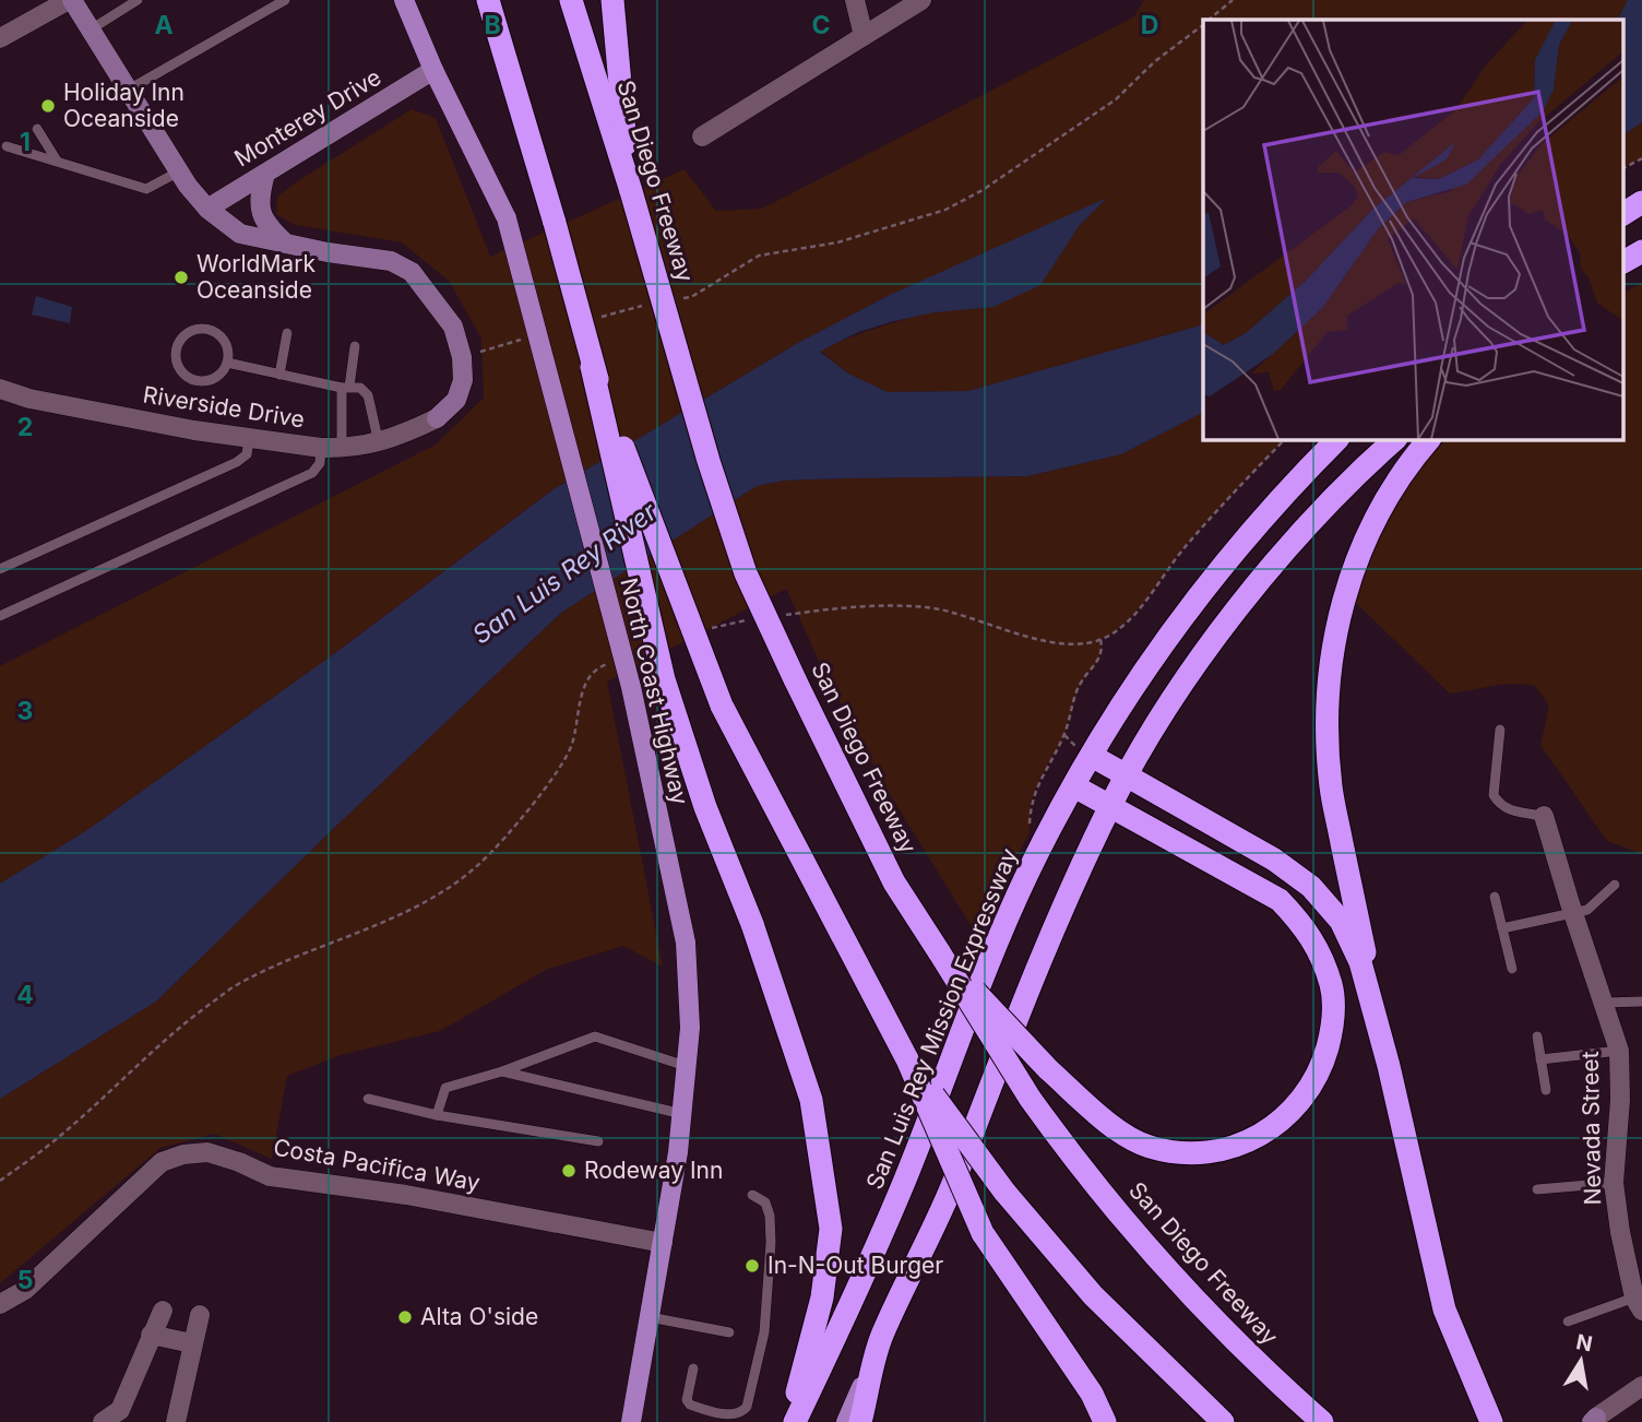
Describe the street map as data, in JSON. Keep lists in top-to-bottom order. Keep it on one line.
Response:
{"streets":{"highway":["San Diego Freeway","San Luis Rey Mission Expressway"],"main road":["North Coast Highway"],"street":["Monterey Drive","Riverside Drive","Nevada Street","Costa Pacifica Way"]},"crossings":[["Monterey Drive","North Coast Highway"],["North Coast Highway","Costa Pacifica Way"]],"water":["San Luis Rey River"],"places":["Holiday Inn Oceanside","WorldMark Oceanside","Rodeway Inn","In-N-Out Burger","Alta O'side"],"north":"top","grid":{"columns":["A","B","C","D"],"rows":["1","2","3","4","5"]}}
